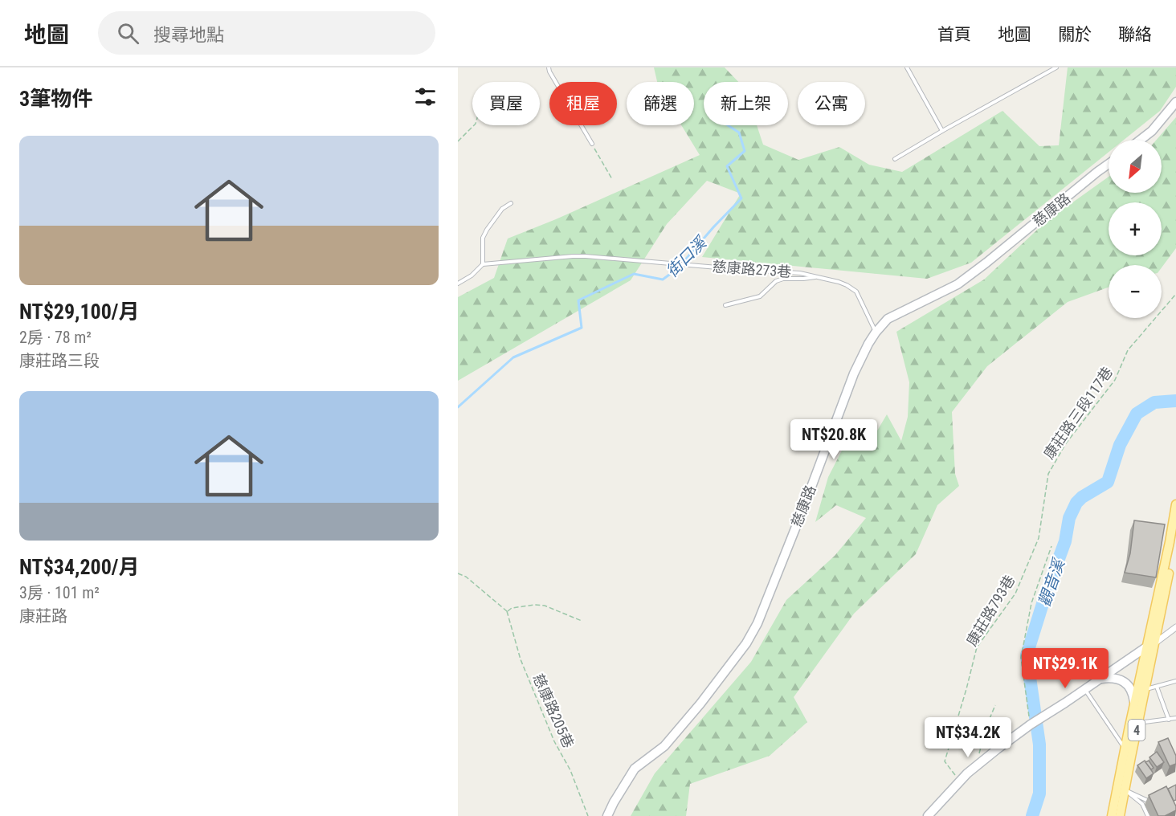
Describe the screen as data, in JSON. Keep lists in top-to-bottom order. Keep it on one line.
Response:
{"streets":{"main road":["4"],"street":["慈康路"],"lane":["慈康路273巷"],"path":["康莊路三段117巷","康莊路793巷","慈康路205巷"]},"crossings":[["慈康路","慈康路273巷"],["康莊路三段117巷","康莊路793巷"]],"water":["街口溪","觀音溪"],"north":"bottom left","page":{"header":"地圖","search":"搜尋地點","nav":["首頁","地圖","關於","聯絡"],"heading":"3筆物件","chip":["買屋","租屋","篩選","新上架","公寓"],"list":[{"name":"NT$29,100/月","note":"2房 · 78 m² · 康莊路三段"},{"name":"NT$34,200/月","note":"3房 · 101 m² · 康莊路"}],"map_buttons":["+","−"],"price":["NT$20.8K","NT$29.1K","NT$34.2K"]}}
